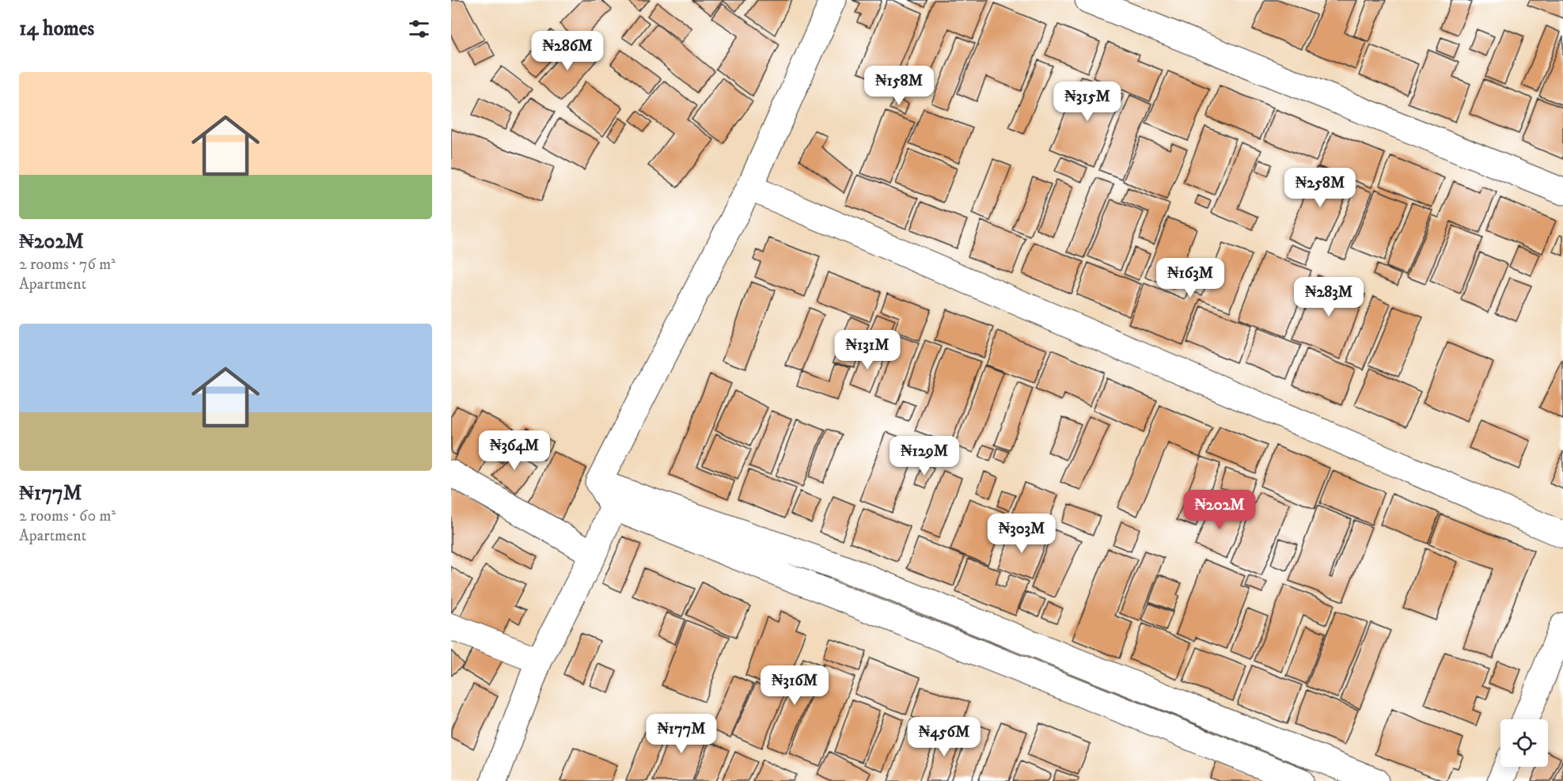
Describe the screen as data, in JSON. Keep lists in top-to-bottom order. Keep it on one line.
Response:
{"page":{"heading":"14 homes","price":["₦286M","₦158M","₦315M","₦258M","₦163M","₦283M","₦131M","₦364M","₦129M","₦202M","₦303M","₦316M","₦177M","₦456M"],"list":[{"name":"₦202M","note":"2 rooms · 76 m² · Apartment"},{"name":"₦177M","note":"2 rooms · 60 m² · Apartment"}]}}
